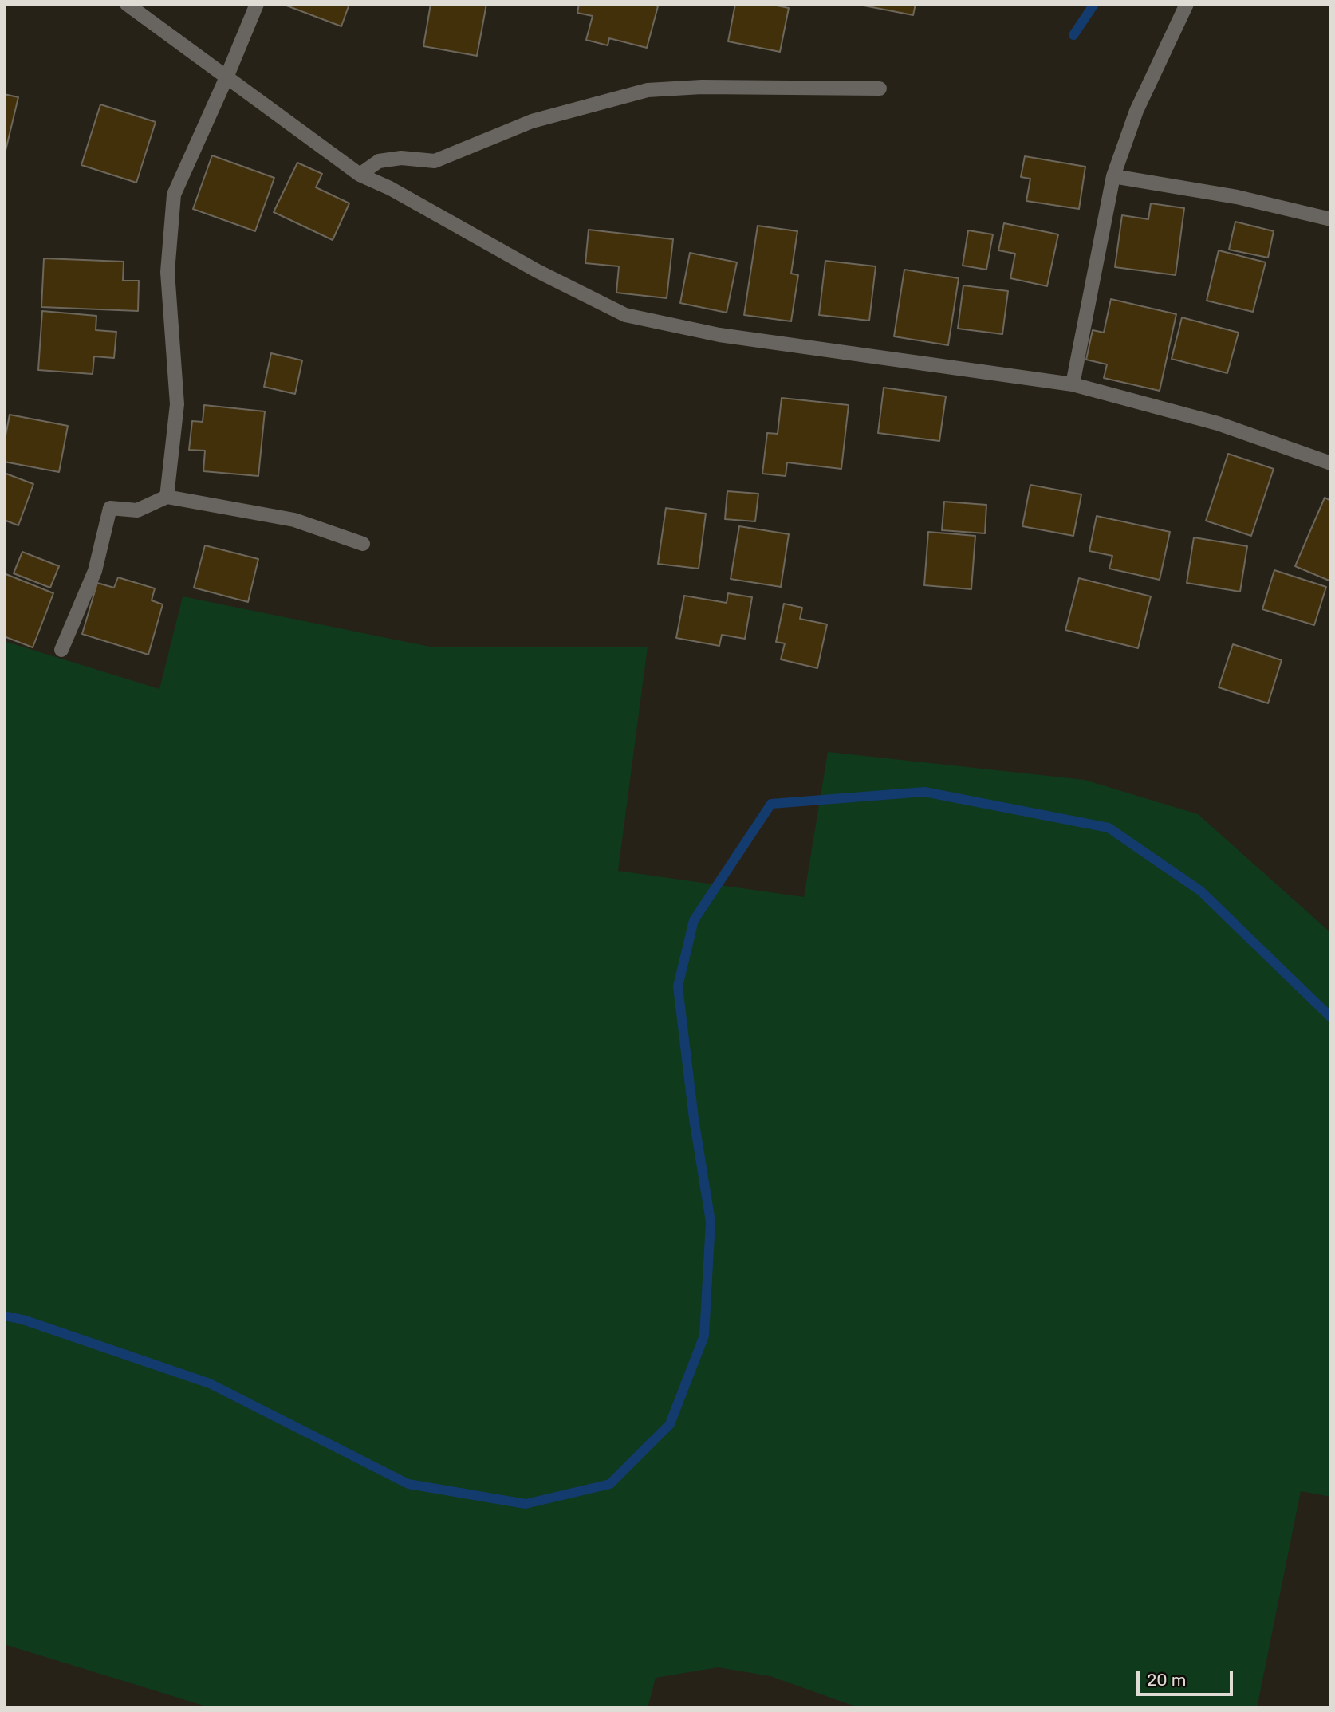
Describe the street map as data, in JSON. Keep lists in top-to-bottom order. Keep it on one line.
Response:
{"scale_bar":"20 m"}
